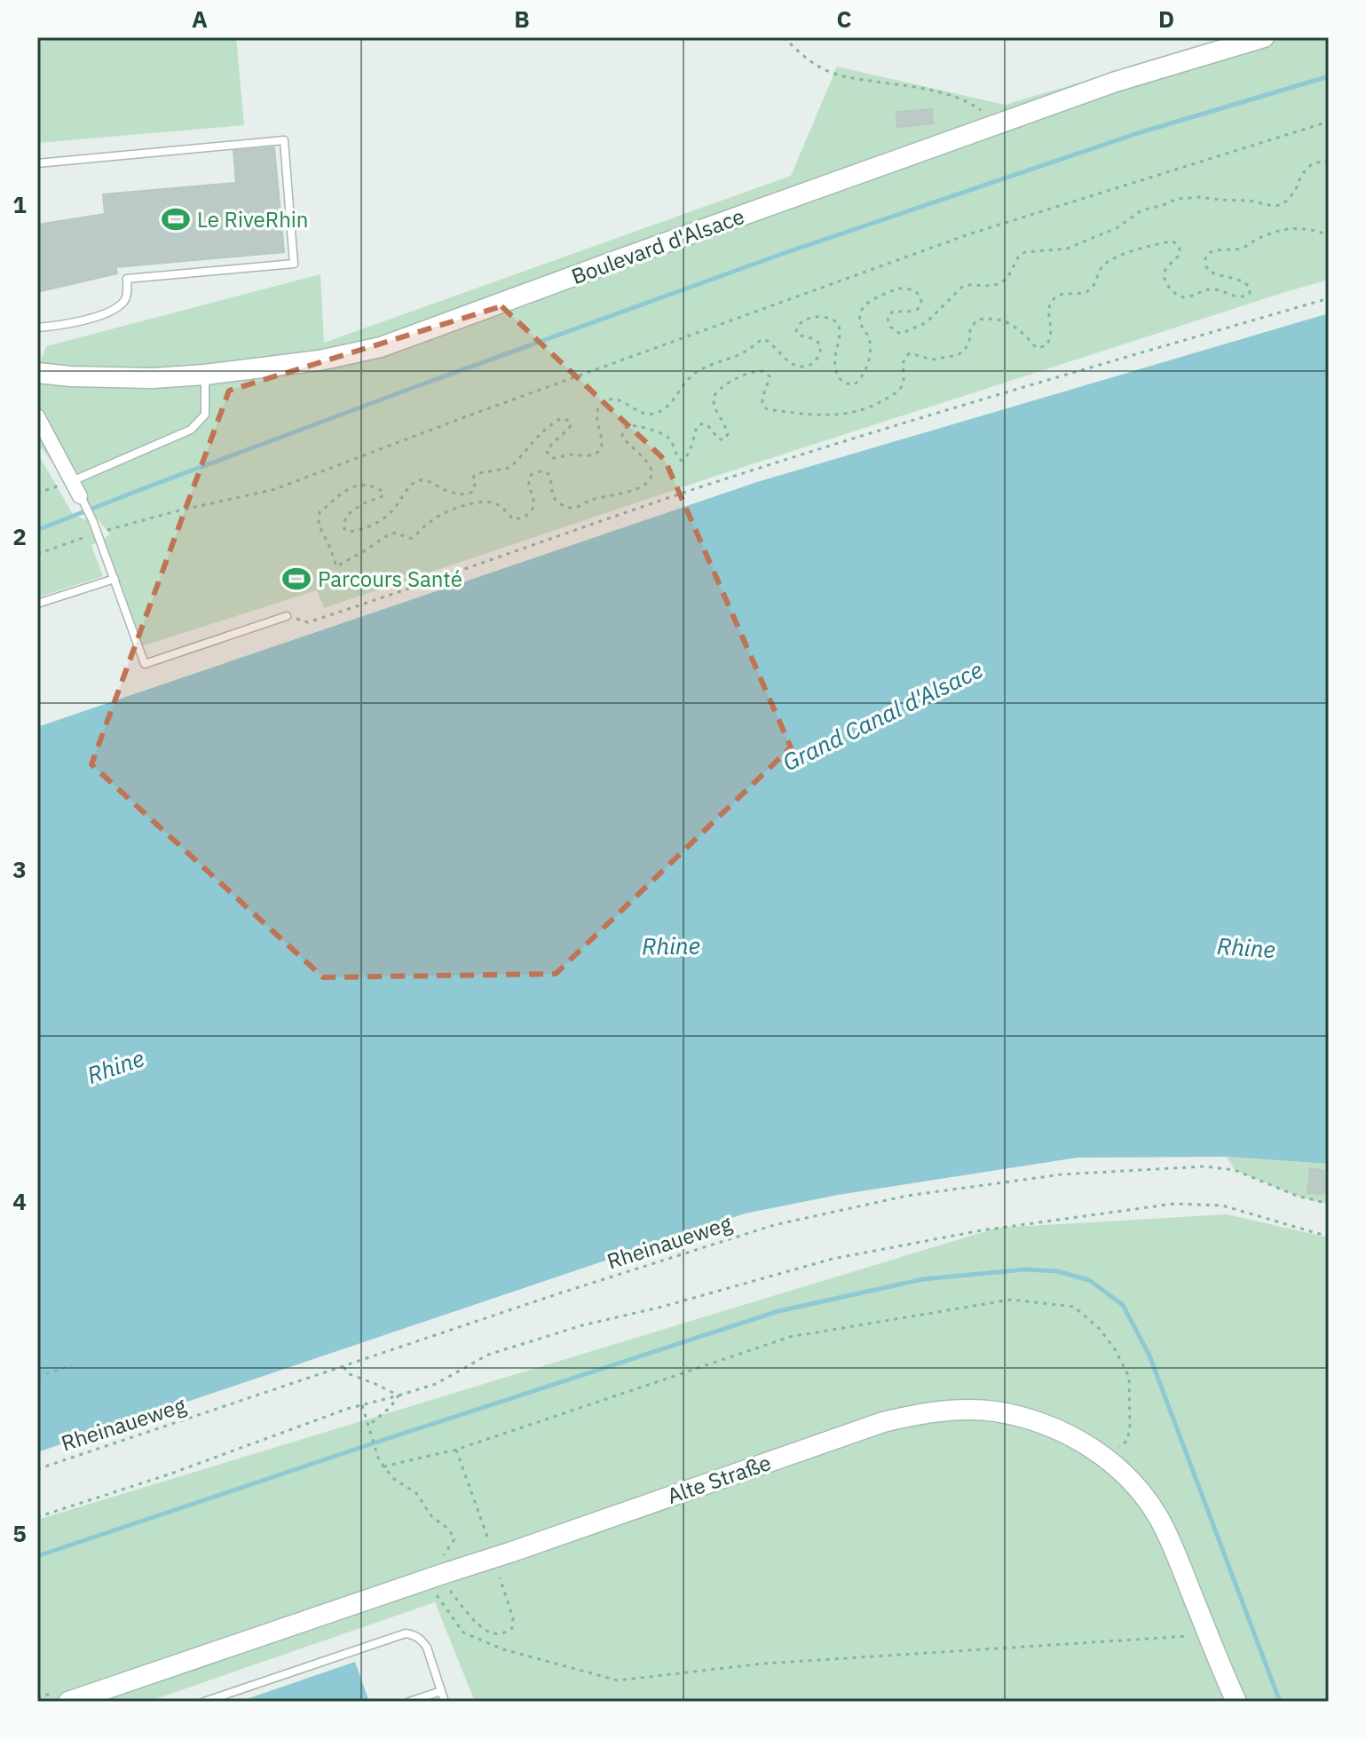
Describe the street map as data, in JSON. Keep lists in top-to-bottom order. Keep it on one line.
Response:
{"streets":{"street":["Boulevard d'Alsace","Alte Straße"],"path":["Rheinaueweg"]},"water":["Grand Canal d'Alsace","Rhine"],"places":{"sports":["Le RiveRhin","Parcours Santé"]},"grid":{"columns":["A","B","C","D"],"rows":["1","2","3","4","5"]}}
